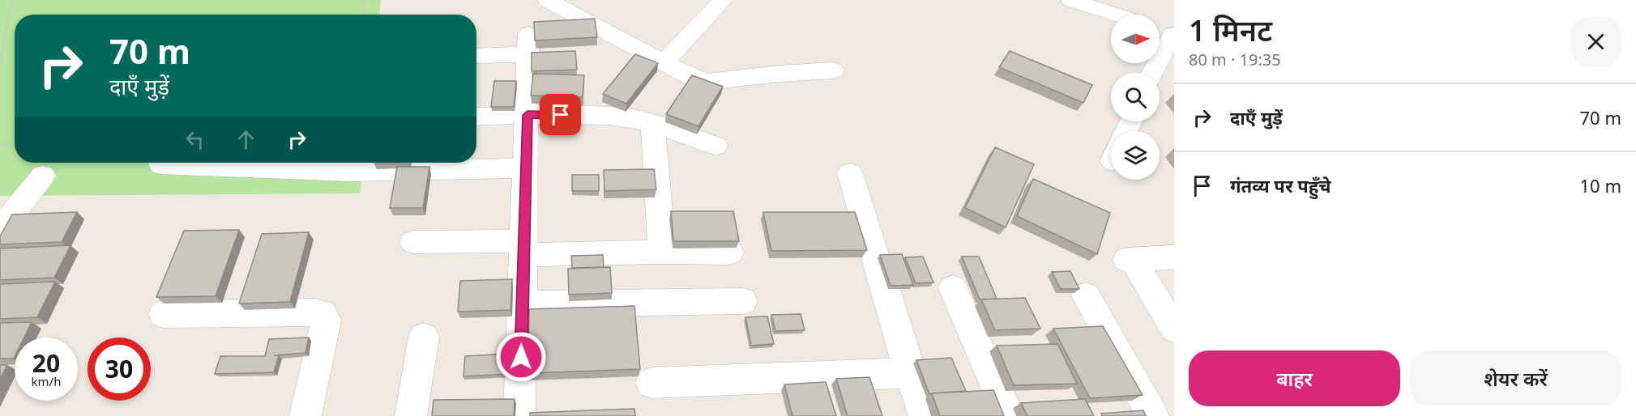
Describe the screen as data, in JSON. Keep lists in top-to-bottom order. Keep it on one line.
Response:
{"north":"right","page":{"heading":["1 मिनट","80 m · 19:35"],"turn":["70 m","दाएँ मुड़ें"],"list":[{"name":"दाएँ मुड़ें","value":"70 m"},{"name":"गंतव्य पर पहुँचे","value":"10 m"}],"speed":"20 km/h","limit":"30","buttons":["बाहर","शेयर करें"]}}
